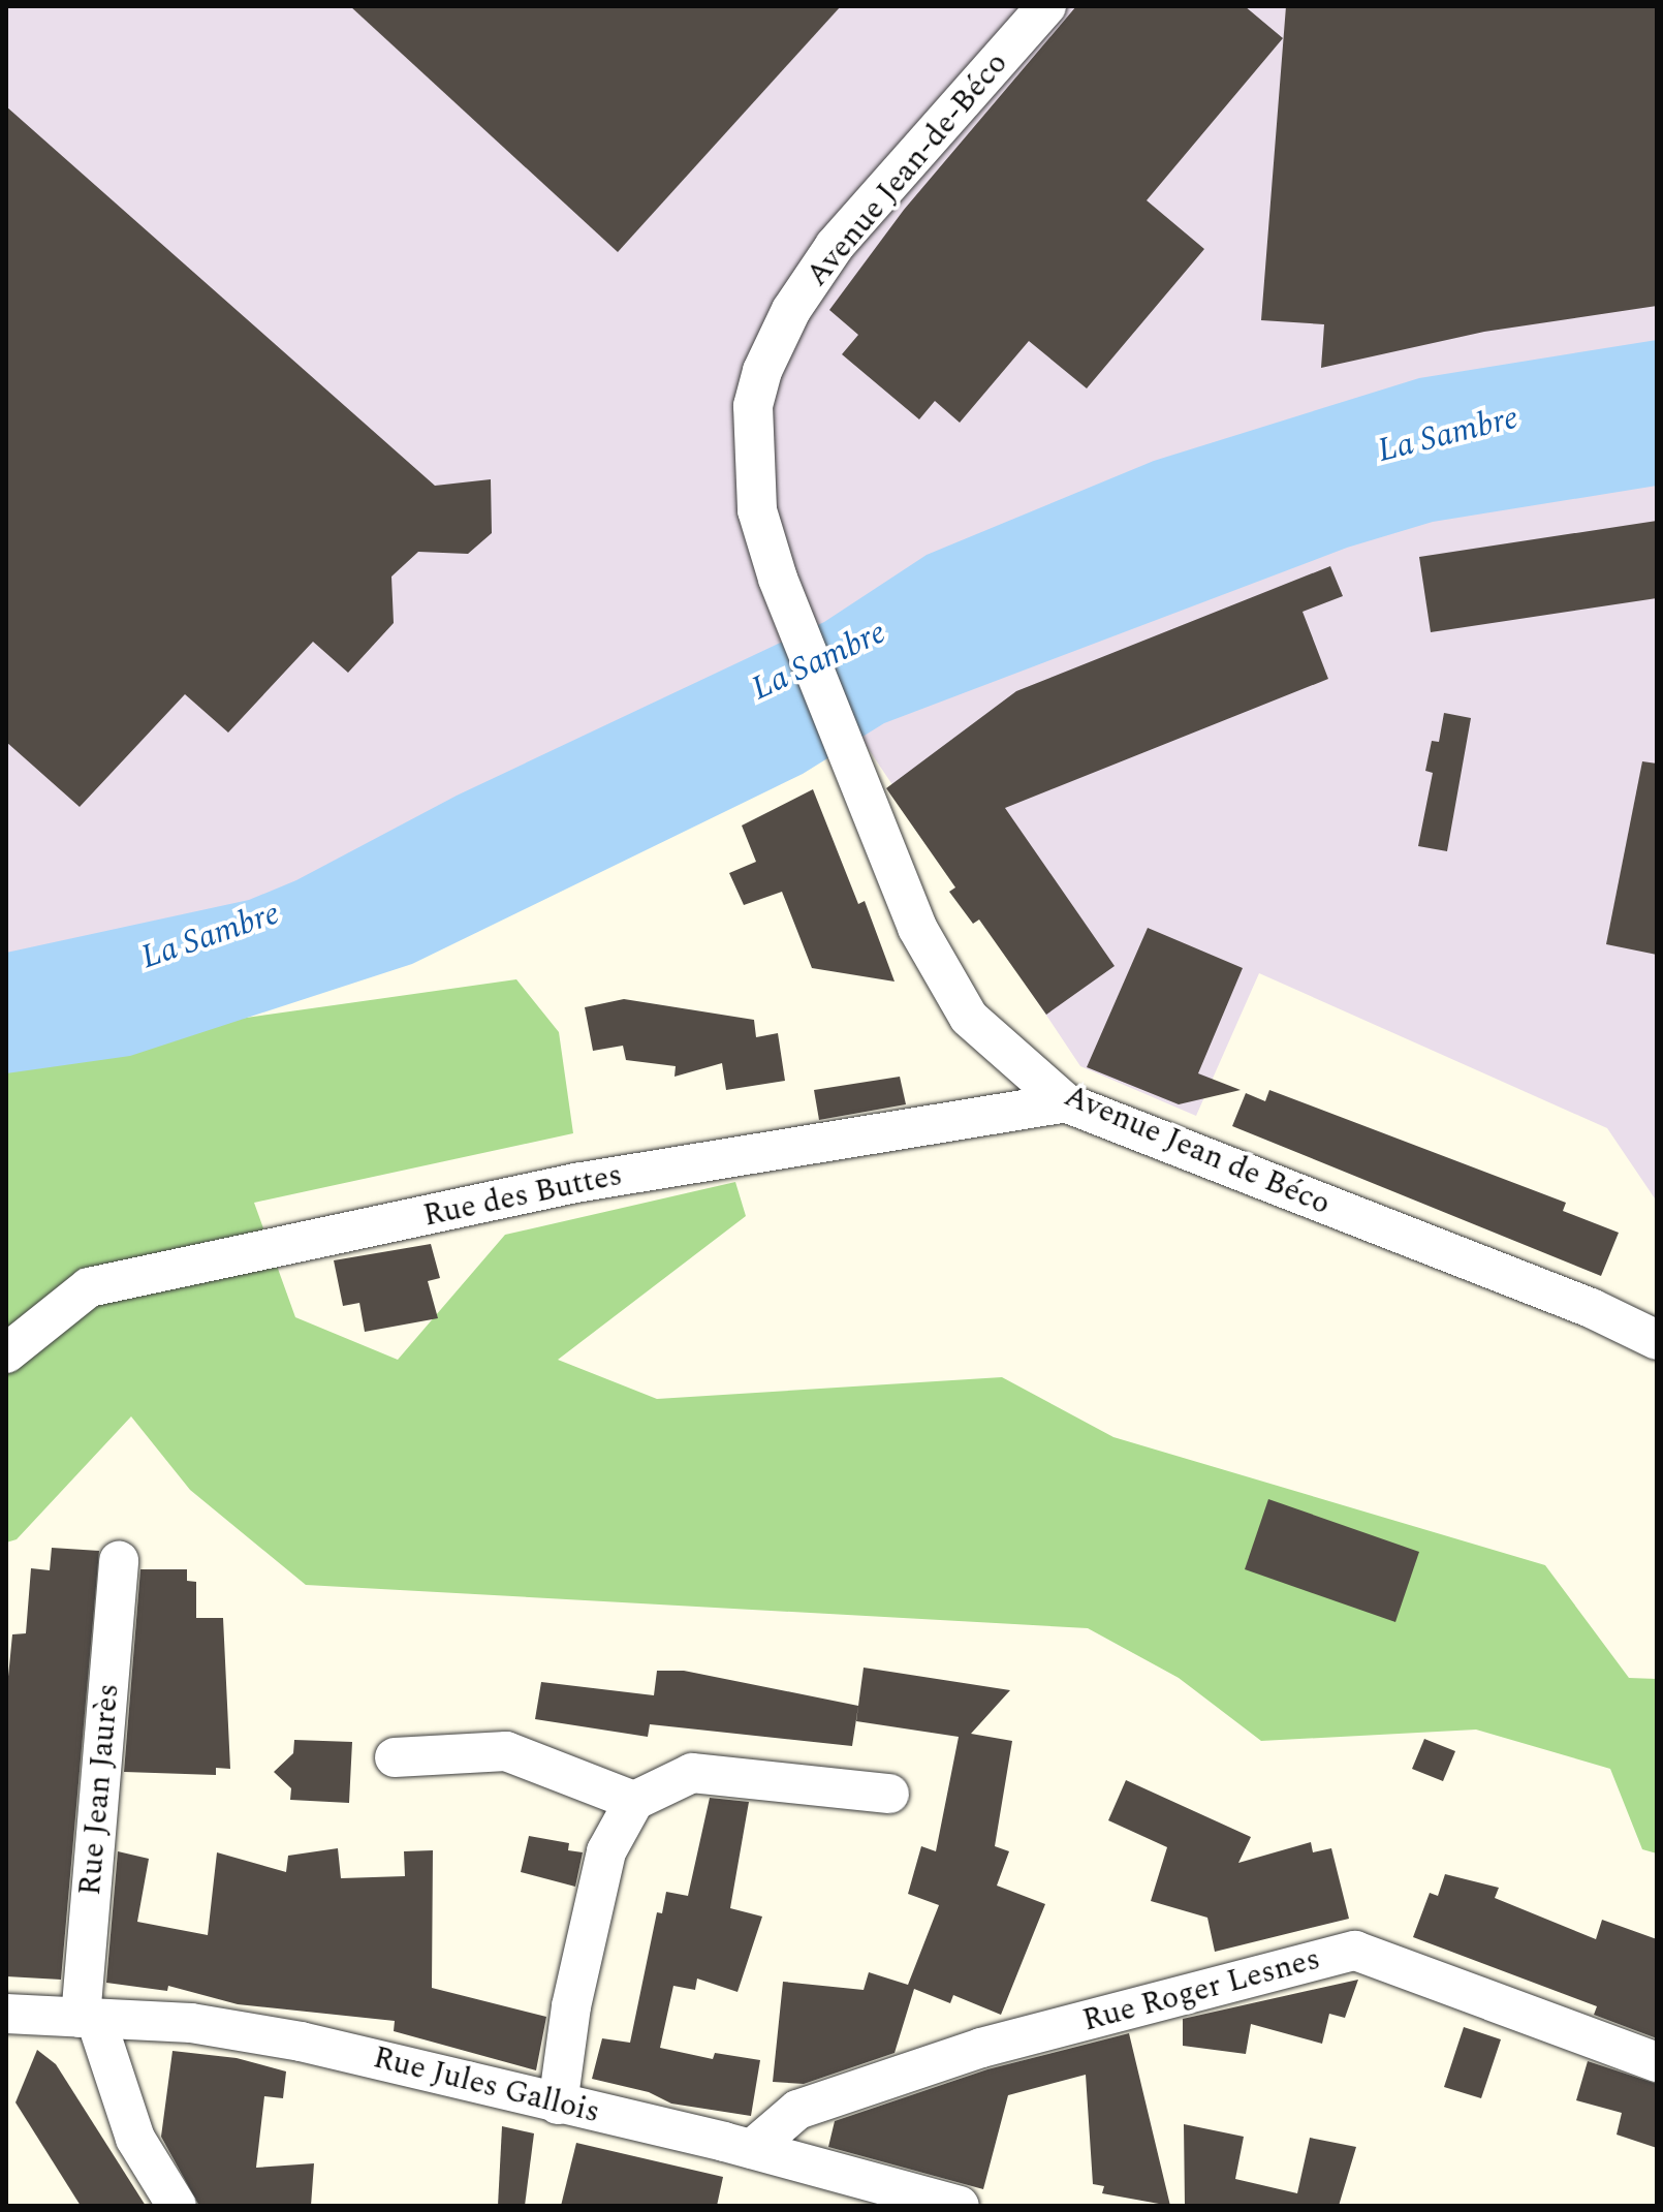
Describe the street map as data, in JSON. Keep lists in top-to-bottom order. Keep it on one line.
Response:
{"streets":{"street":["Avenue Jean-de-Béco","Avenue Jean de Béco","Rue des Buttes","Rue Jean Jaurès","Rue Roger Lesnes","Rue Jules Gallois"]},"crossings":[["Avenue Jean-de-Béco","Avenue Jean de Béco"],["Avenue Jean de Béco","Rue des Buttes"],["Rue Jean Jaurès","Rue Jules Gallois"],["Rue Roger Lesnes","Rue Jules Gallois"]],"water":["La Sambre"]}
